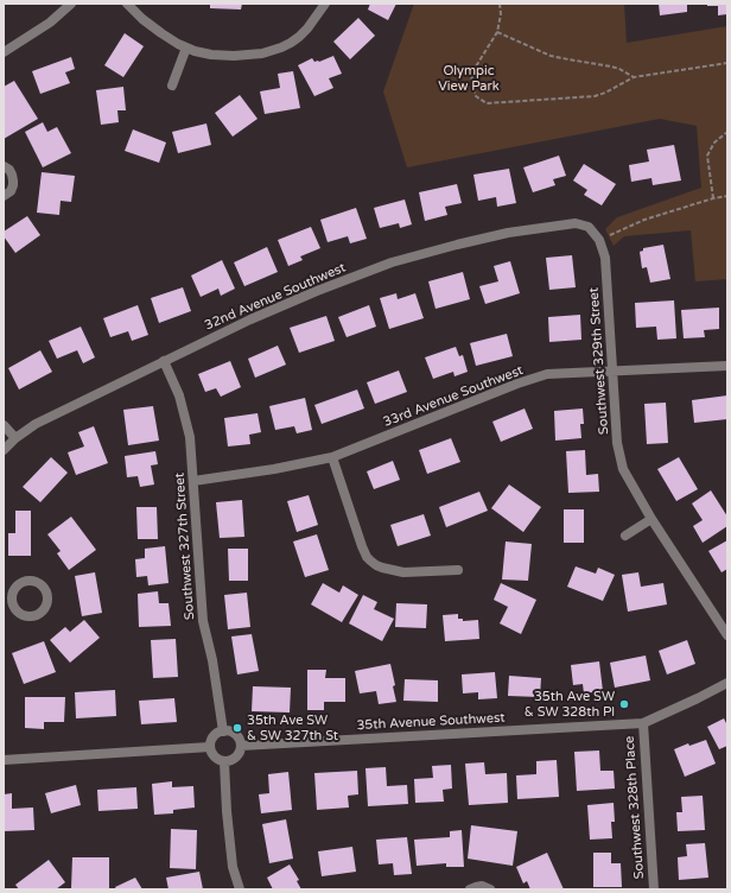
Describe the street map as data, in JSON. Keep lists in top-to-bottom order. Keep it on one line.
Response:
{"streets":{"street":["32nd Avenue Southwest","Southwest 329th Street","33rd Avenue Southwest","Southwest 327th Street","35th Avenue Southwest","Southwest 328th Place"]},"crossings":[["32nd Avenue Southwest","Southwest 329th Street"],["32nd Avenue Southwest","Southwest 327th Street"],["Southwest 329th Street","33rd Avenue Southwest"],["33rd Avenue Southwest","Southwest 327th Street"],["Southwest 327th Street","35th Avenue Southwest"],["35th Avenue Southwest","Southwest 328th Place"]],"parks":["Olympic View Park"],"places":["35th Ave SW & SW 328th Pl","35th Ave SW & SW 327th St"]}
